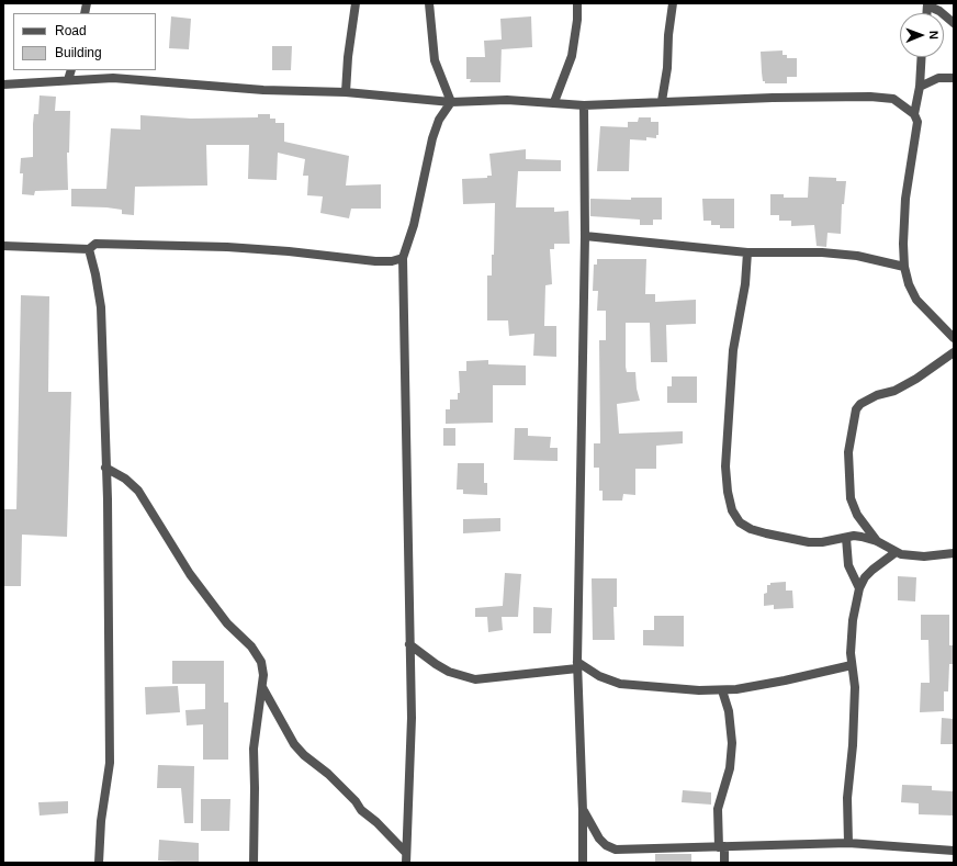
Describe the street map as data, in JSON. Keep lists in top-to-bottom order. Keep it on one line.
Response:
{"legend":["Road","Building"],"north":"right"}
